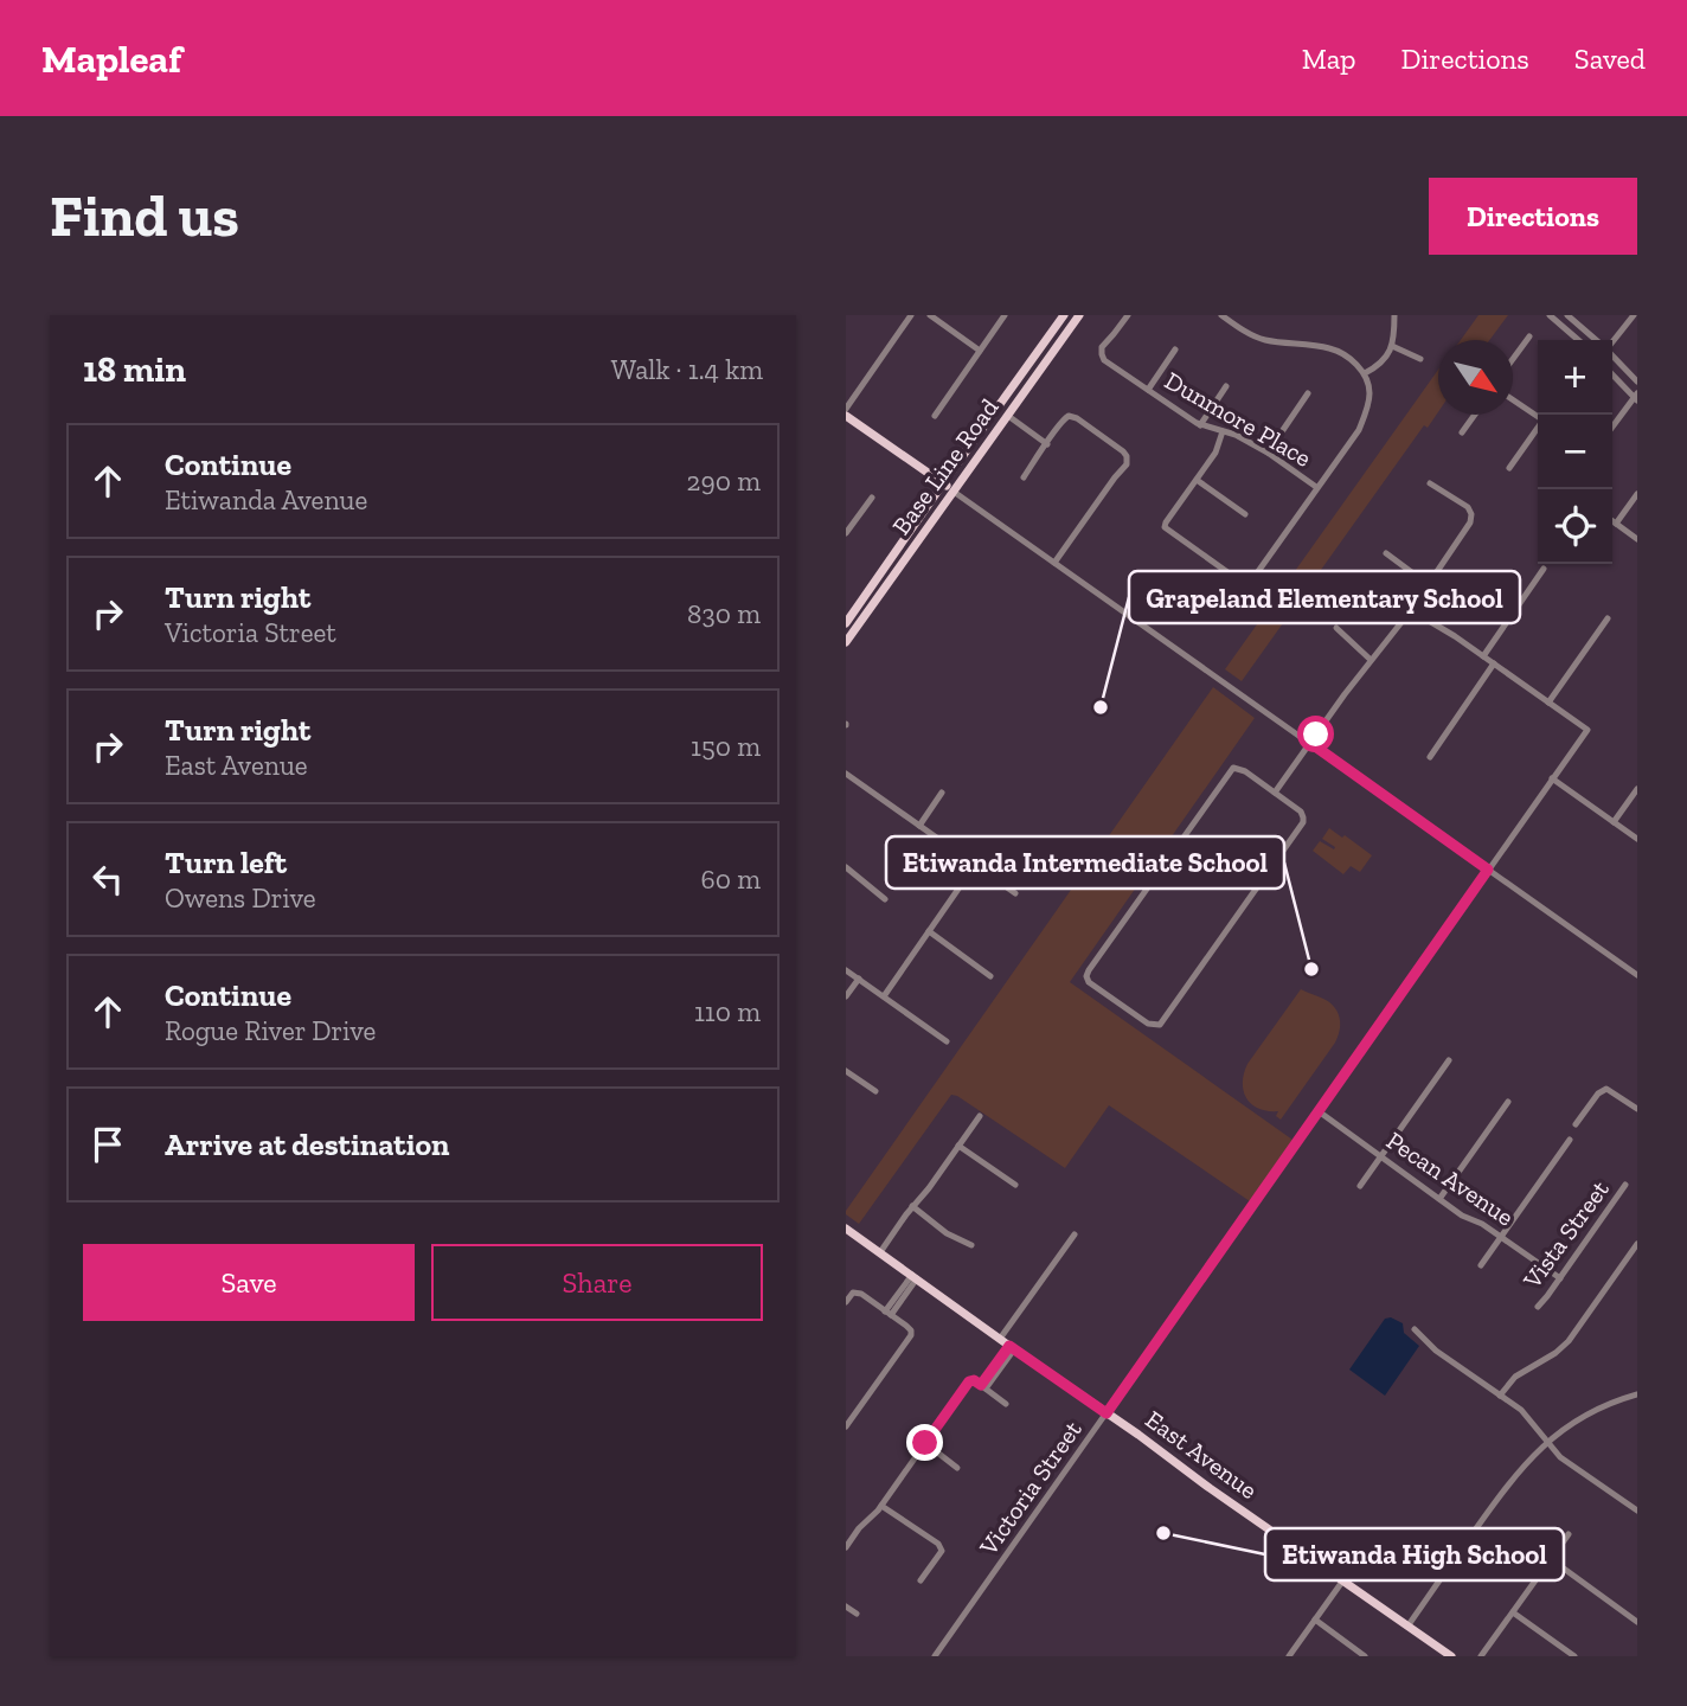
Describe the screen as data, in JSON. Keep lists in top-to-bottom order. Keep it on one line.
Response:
{"streets":{"main road":["Base Line Road","East Avenue"],"street":["Dunmore Place","Pecan Avenue","Vista Street","Victoria Street"]},"crossings":[["Pecan Avenue","Vista Street"],["Pecan Avenue","Victoria Street"],["East Avenue","Victoria Street"]],"places":["Grapeland Elementary School","Etiwanda Intermediate School","Etiwanda High School"],"north":"bottom right","page":{"header":"Mapleaf","nav":["Map","Directions","Saved"],"buttons":["Directions",["Save","Share"]],"title":"Find us","heading":["18 min","Walk · 1.4 km"],"map_buttons":["+","−"],"list":[["Continue","Etiwanda Avenue","290 m"],["Turn right","Victoria Street","830 m"],["Turn right","East Avenue","150 m"],["Turn left","Owens Drive","60 m"],["Continue","Rogue River Drive","110 m"],"Arrive at destination"]}}
